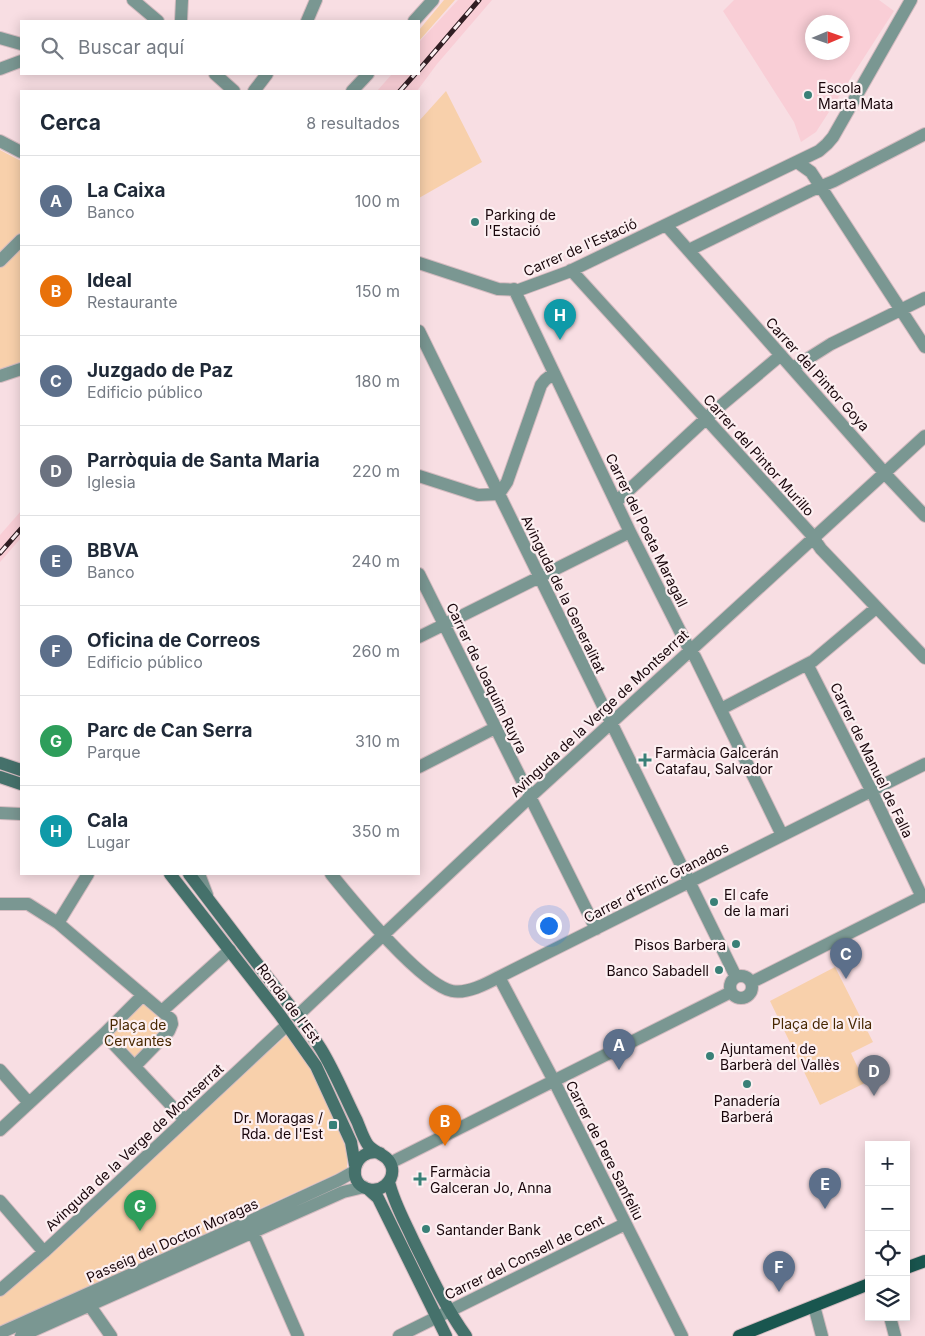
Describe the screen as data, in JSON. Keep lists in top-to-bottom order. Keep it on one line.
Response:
{"streets":{"street":["Carrer de l'Estació","Carrer del Pintor Goya","Carrer del Pintor Murillo","Carrer del Poeta Maragall","Avinguda de la Generalitat","Carrer de Joaquim Ruyra","Avinguda de la Verge de Montserrat","Carrer de Manuel de Falla","Carrer d'Enric Granados","Ronda de l'Est","Carrer de Pere Sanfeliu","Passeig del Doctor Moragas","Carrer del Consell de Cent"]},"crossings":[["Carrer de l'Estació","Carrer del Pintor Goya"],["Carrer de l'Estació","Carrer del Pintor Murillo"],["Carrer de l'Estació","Carrer del Poeta Maragall"],["Carrer del Pintor Goya","Avinguda de la Verge de Montserrat"],["Carrer del Pintor Murillo","Avinguda de la Verge de Montserrat"],["Carrer del Poeta Maragall","Avinguda de la Verge de Montserrat"],["Carrer del Poeta Maragall","Carrer d'Enric Granados"],["Avinguda de la Generalitat","Avinguda de la Verge de Montserrat"],["Avinguda de la Generalitat","Carrer d'Enric Granados"],["Carrer de Joaquim Ruyra","Avinguda de la Verge de Montserrat"],["Carrer de Joaquim Ruyra","Carrer d'Enric Granados"],["Avinguda de la Verge de Montserrat","Carrer d'Enric Granados"],["Avinguda de la Verge de Montserrat","Ronda de l'Est"],["Carrer de Manuel de Falla","Carrer d'Enric Granados"],["Carrer d'Enric Granados","Carrer de Pere Sanfeliu"],["Ronda de l'Est","Passeig del Doctor Moragas"],["Carrer de Pere Sanfeliu","Carrer del Consell de Cent"]],"parks":["Plaça de la Vila","Plaça de Cervantes"],"places":{"other":["Escola Marta Mata","Parking de l'Estació","El cafe de la mari","Pisos Barbera","Banco Sabadell","Ajuntament de Barberà del Vallès","Panadería Barberá","Santander Bank"],"health":["Farmàcia Galcerán Catafau, Salvador","Farmàcia Galceran Jo, Anna"],"transit":["Dr. Moragas / Rda. de l'Est"]},"north":"right","page":{"search":"Buscar aquí","heading":["Cerca","8 resultados"],"list":[{"mark":"A","name":"La Caixa","note":"Banco","value":"100 m"},{"mark":"B","name":"Ideal","note":"Restaurante","value":"150 m"},{"mark":"C","name":"Juzgado de Paz","note":"Edificio público","value":"180 m"},{"mark":"D","name":"Parròquia de Santa Maria","note":"Iglesia","value":"220 m"},{"mark":"E","name":"BBVA","note":"Banco","value":"240 m"},{"mark":"F","name":"Oficina de Correos","note":"Edificio público","value":"260 m"},{"mark":"G","name":"Parc de Can Serra","note":"Parque","value":"310 m"},{"mark":"H","name":"Cala","note":"Lugar","value":"350 m"}],"pins":["H","C","A","D","B","E","G","F"],"map_buttons":["+","−"]}}
